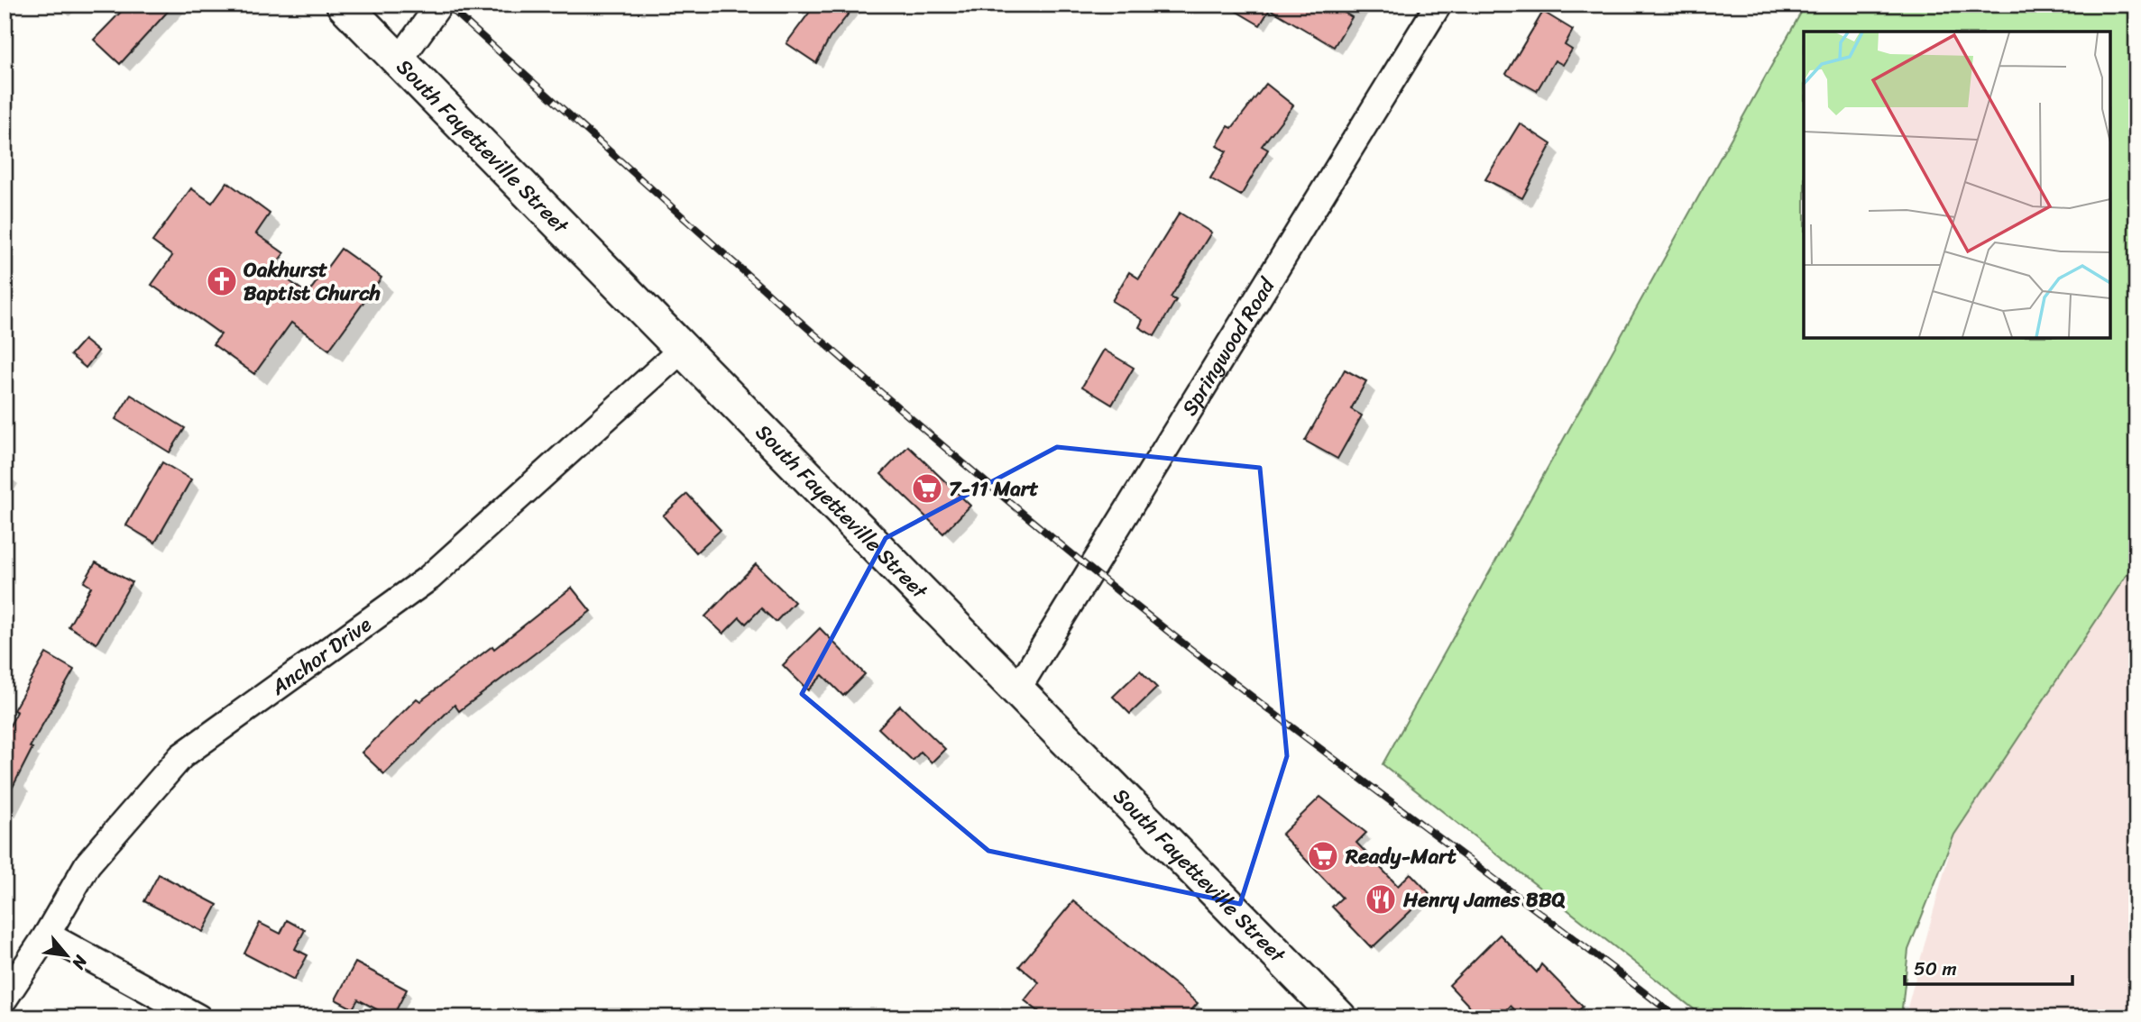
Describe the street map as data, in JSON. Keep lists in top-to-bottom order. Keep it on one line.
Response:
{"streets":{"main road":["South Fayetteville Street"],"street":["Springwood Road","Anchor Drive"]},"crossings":[["South Fayetteville Street","Springwood Road"],["South Fayetteville Street","Anchor Drive"]],"places":{"church":["Oakhurst Baptist Church"],"supermarket":["7-11 Mart","Ready-Mart"],"restaurant":["Henry James BBQ"]},"scale_bar":"50 m","north":"bottom right"}
